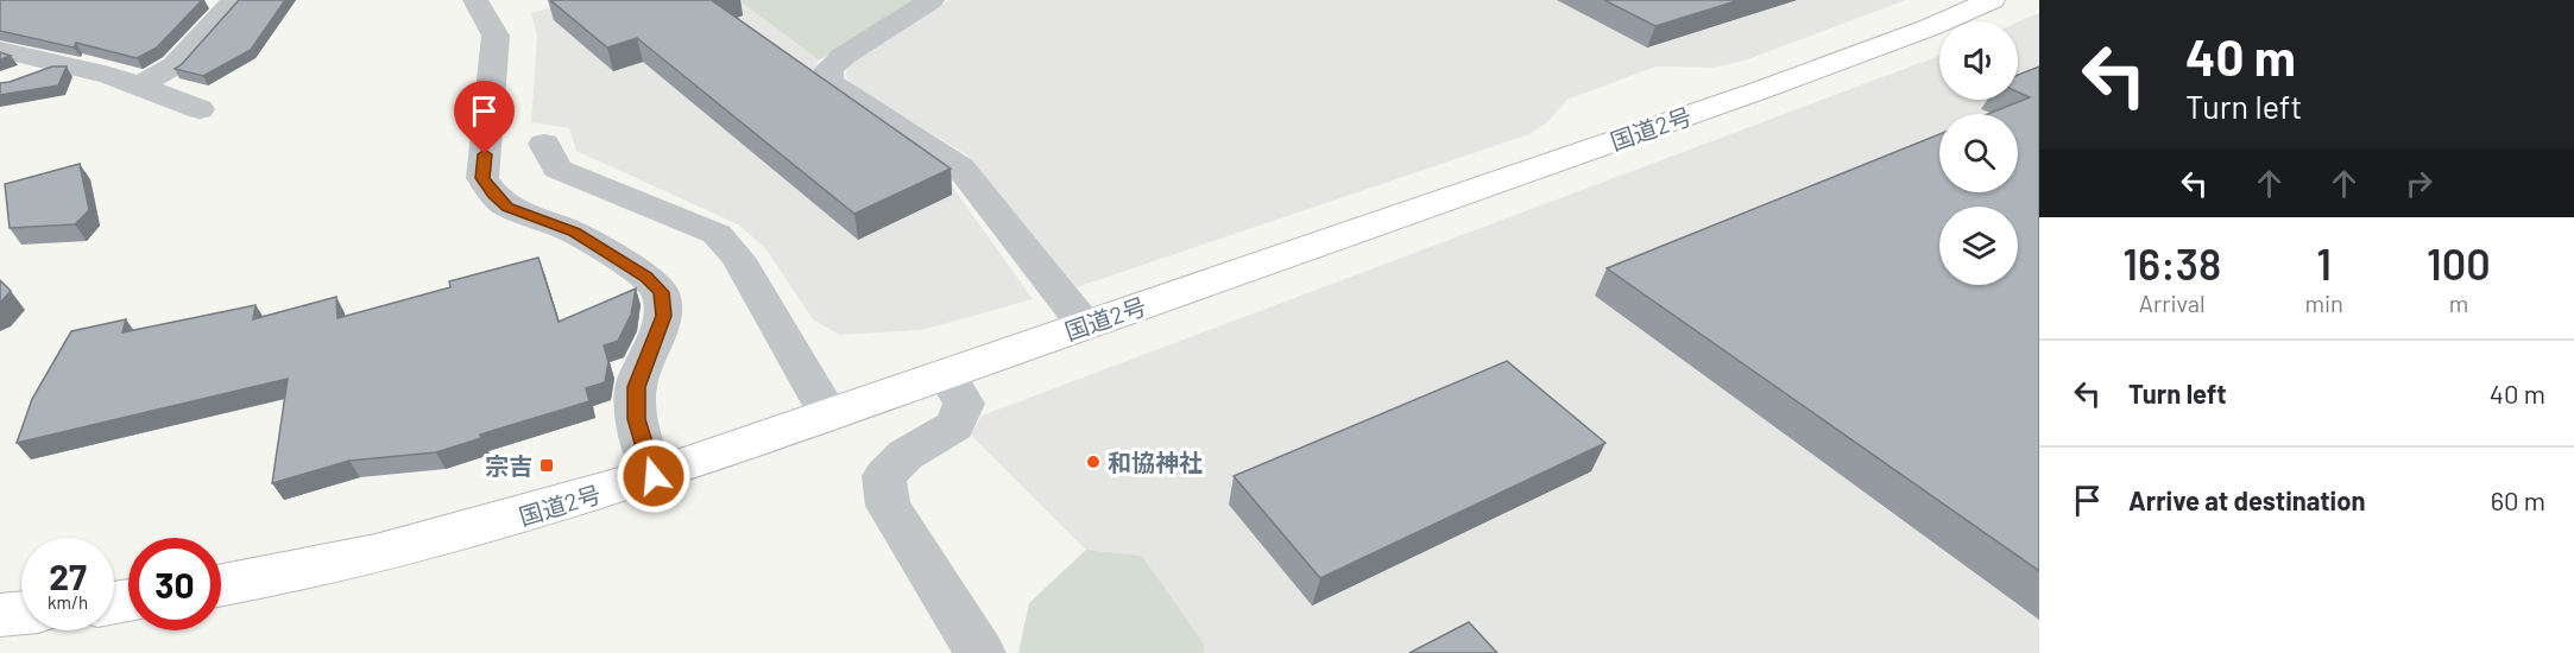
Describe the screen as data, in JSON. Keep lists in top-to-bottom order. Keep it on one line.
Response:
{"streets":{"highway":["国道2号"]},"places":{"other":["和協神社"],"transit":["宗吉"]},"page":{"turn":["40 m","Turn left"],"eta":["16:38","Arrival","1","min","100","m"],"list":[{"name":"Turn left","value":"40 m"},{"name":"Arrive at destination","value":"60 m"}],"speed":"27 km/h","limit":"30"}}
